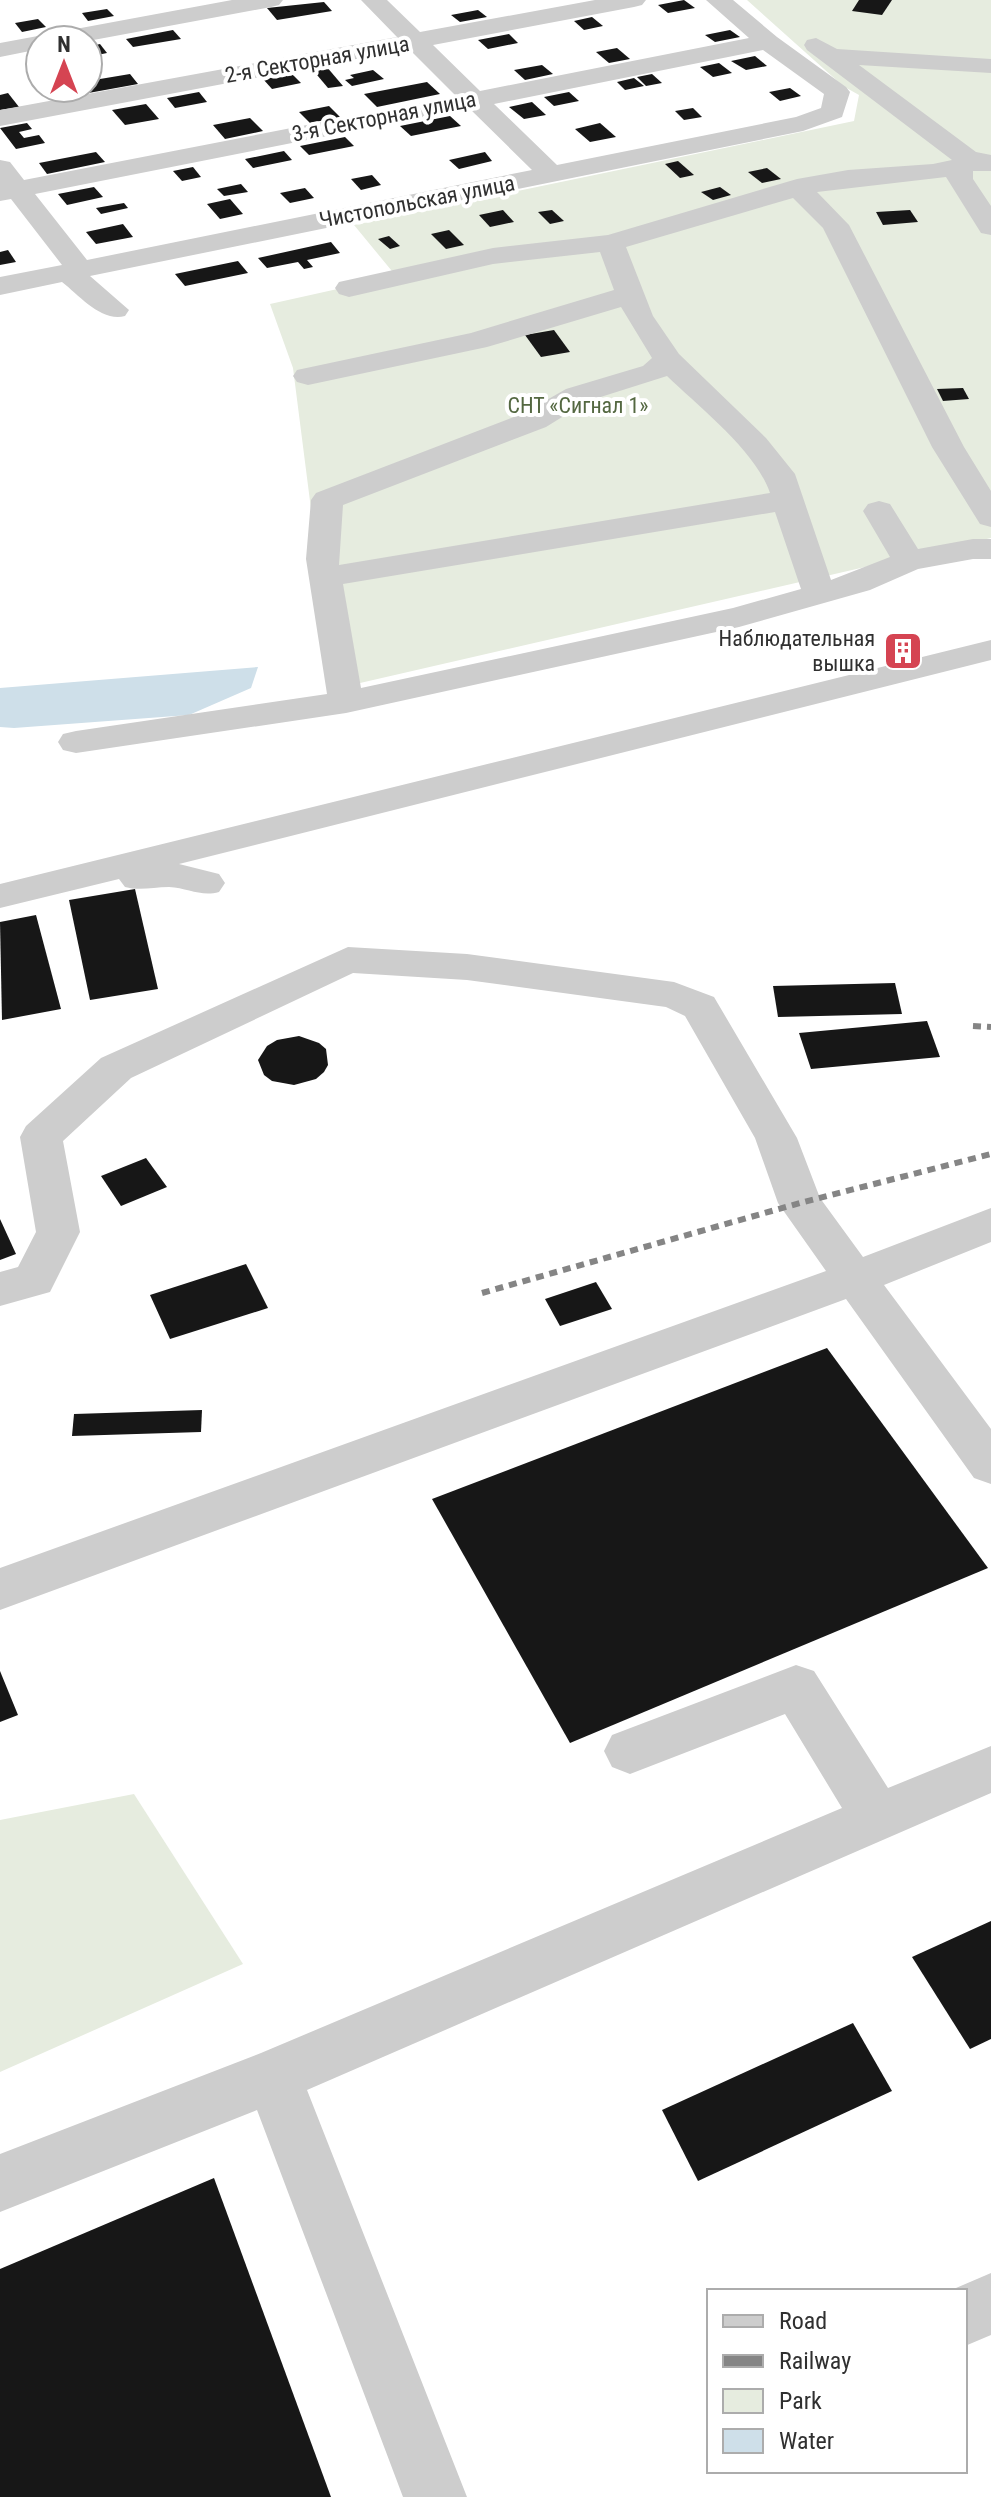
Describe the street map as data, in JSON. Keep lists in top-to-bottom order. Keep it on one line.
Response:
{"streets":{"street":["2-я Секторная улица","3-я Секторная улица","Чистопольская улица"]},"crossings":[["3-я Секторная улица","Чистопольская улица"]],"parks":["СНТ «Сигнал 1»"],"places":{"building":["Наблюдательная вышка"]},"legend":["Road","Railway","Park","Water"],"north":"top"}
